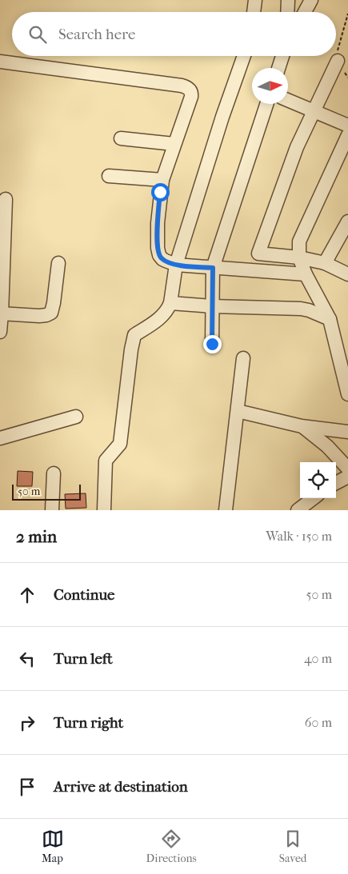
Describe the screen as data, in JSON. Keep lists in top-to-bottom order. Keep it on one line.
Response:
{"scale_bar":"50 m","north":"right","page":{"search":"Search here","scale":"50 m","heading":["2 min","Walk · 150 m"],"list":[["Continue","50 m"],["Turn left","40 m"],["Turn right","60 m"],"Arrive at destination"],"nav":["Map","Directions","Saved"]}}
